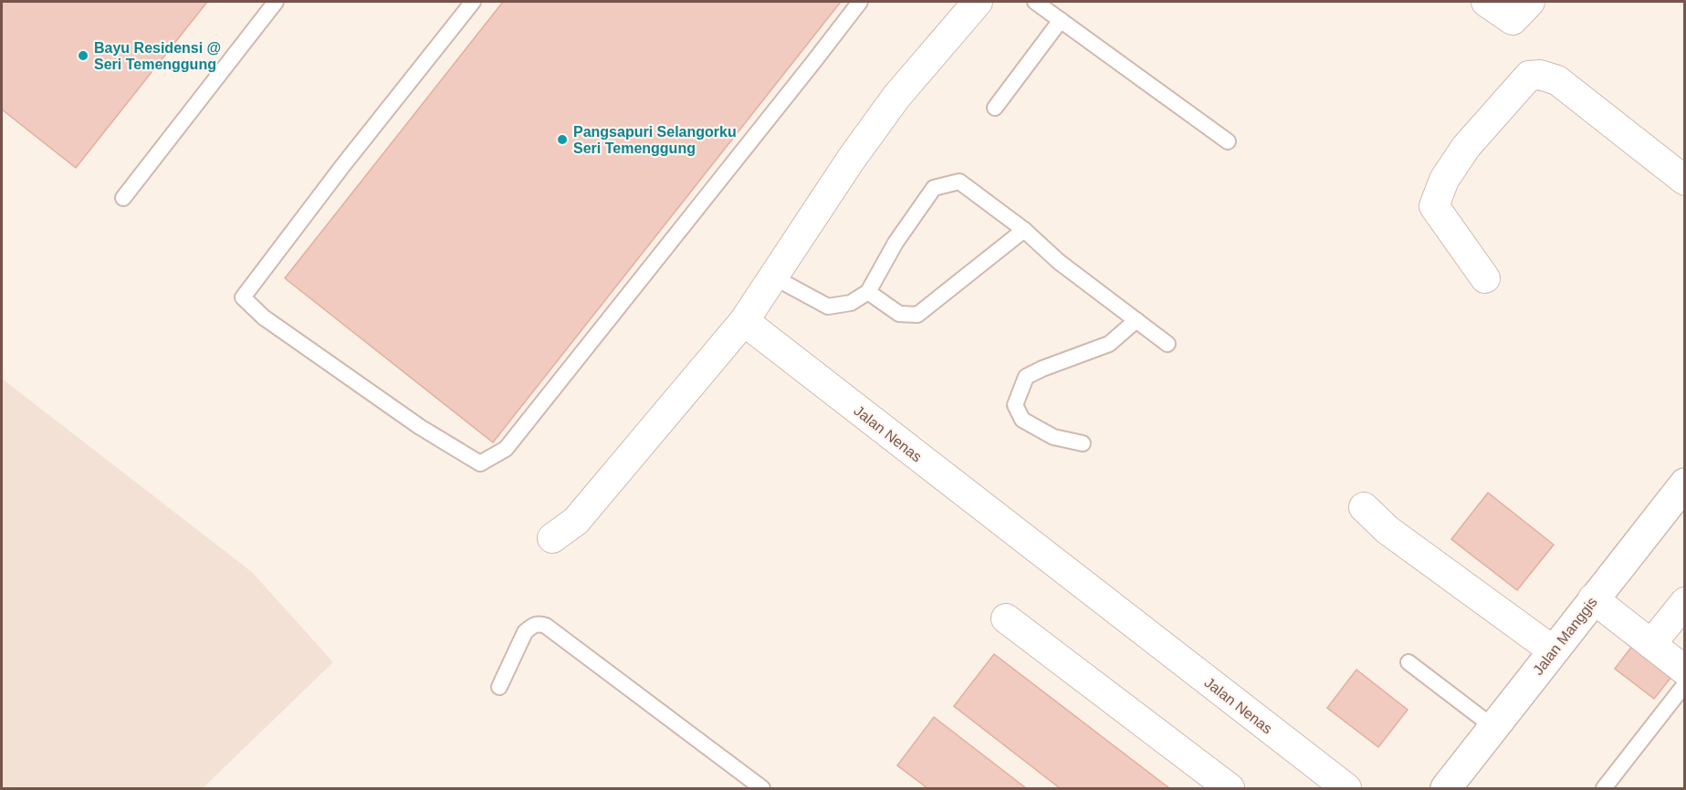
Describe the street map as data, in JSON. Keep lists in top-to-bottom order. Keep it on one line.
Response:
{"streets":{"street":["Jalan Nenas","Jalan Manggis"]},"places":["Bayu Residensi @ Seri Temenggung","Pangsapuri Selangorku Seri Temenggung"]}
